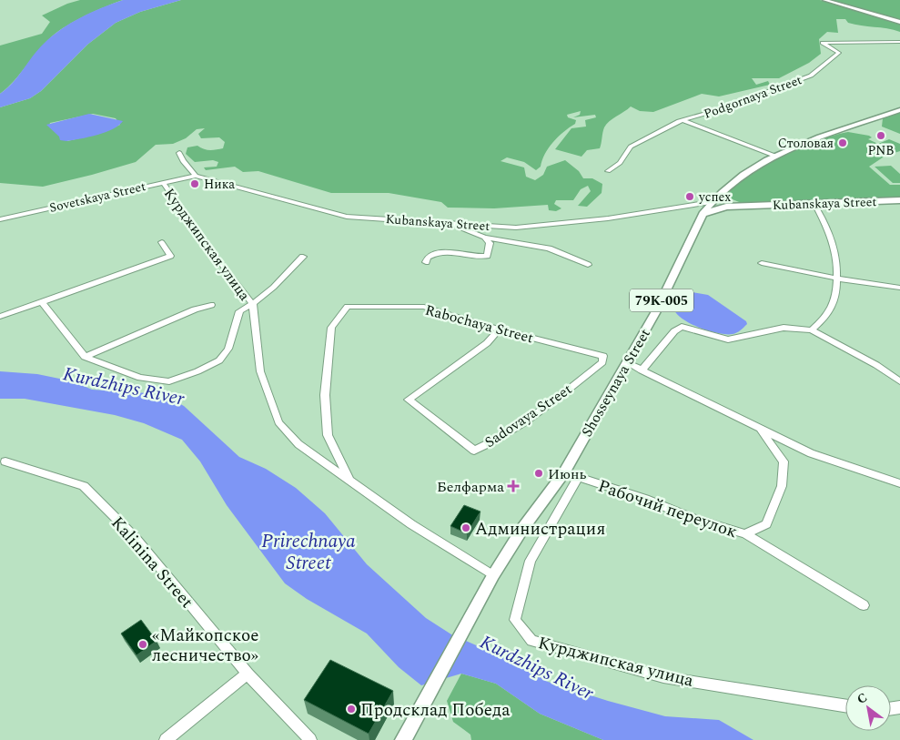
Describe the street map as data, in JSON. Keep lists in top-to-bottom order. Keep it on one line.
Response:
{"streets":{"main road":["Kubanskaya Street","79К-005","Shosseynaya Street"],"street":["Podgornaya Street","Sovetskaya Street","Курджипская улица","Rabochaya Street","Sadovaya Street","Рабочий переулок","Kalinina Street"]},"crossings":[["Sovetskaya Street","Kubanskaya Street"],["Sovetskaya Street","Курджипская улица"],["Kubanskaya Street","Shosseynaya Street"],["Курджипская улица","Rabochaya Street"],["Курджипская улица","Shosseynaya Street"],["Курджипская улица","Рабочий переулок"],["Rabochaya Street","Sadovaya Street"],["Shosseynaya Street","Рабочий переулок"]],"water":["Kurdzhips River","Prirechnaya Street"],"places":{"other":["PNB","Столовая","Ника","успех","Июнь","Администрация","«Майкопское лесничество»","Продсклад Победа"],"health":["Белфарма"]},"north":"top left"}
